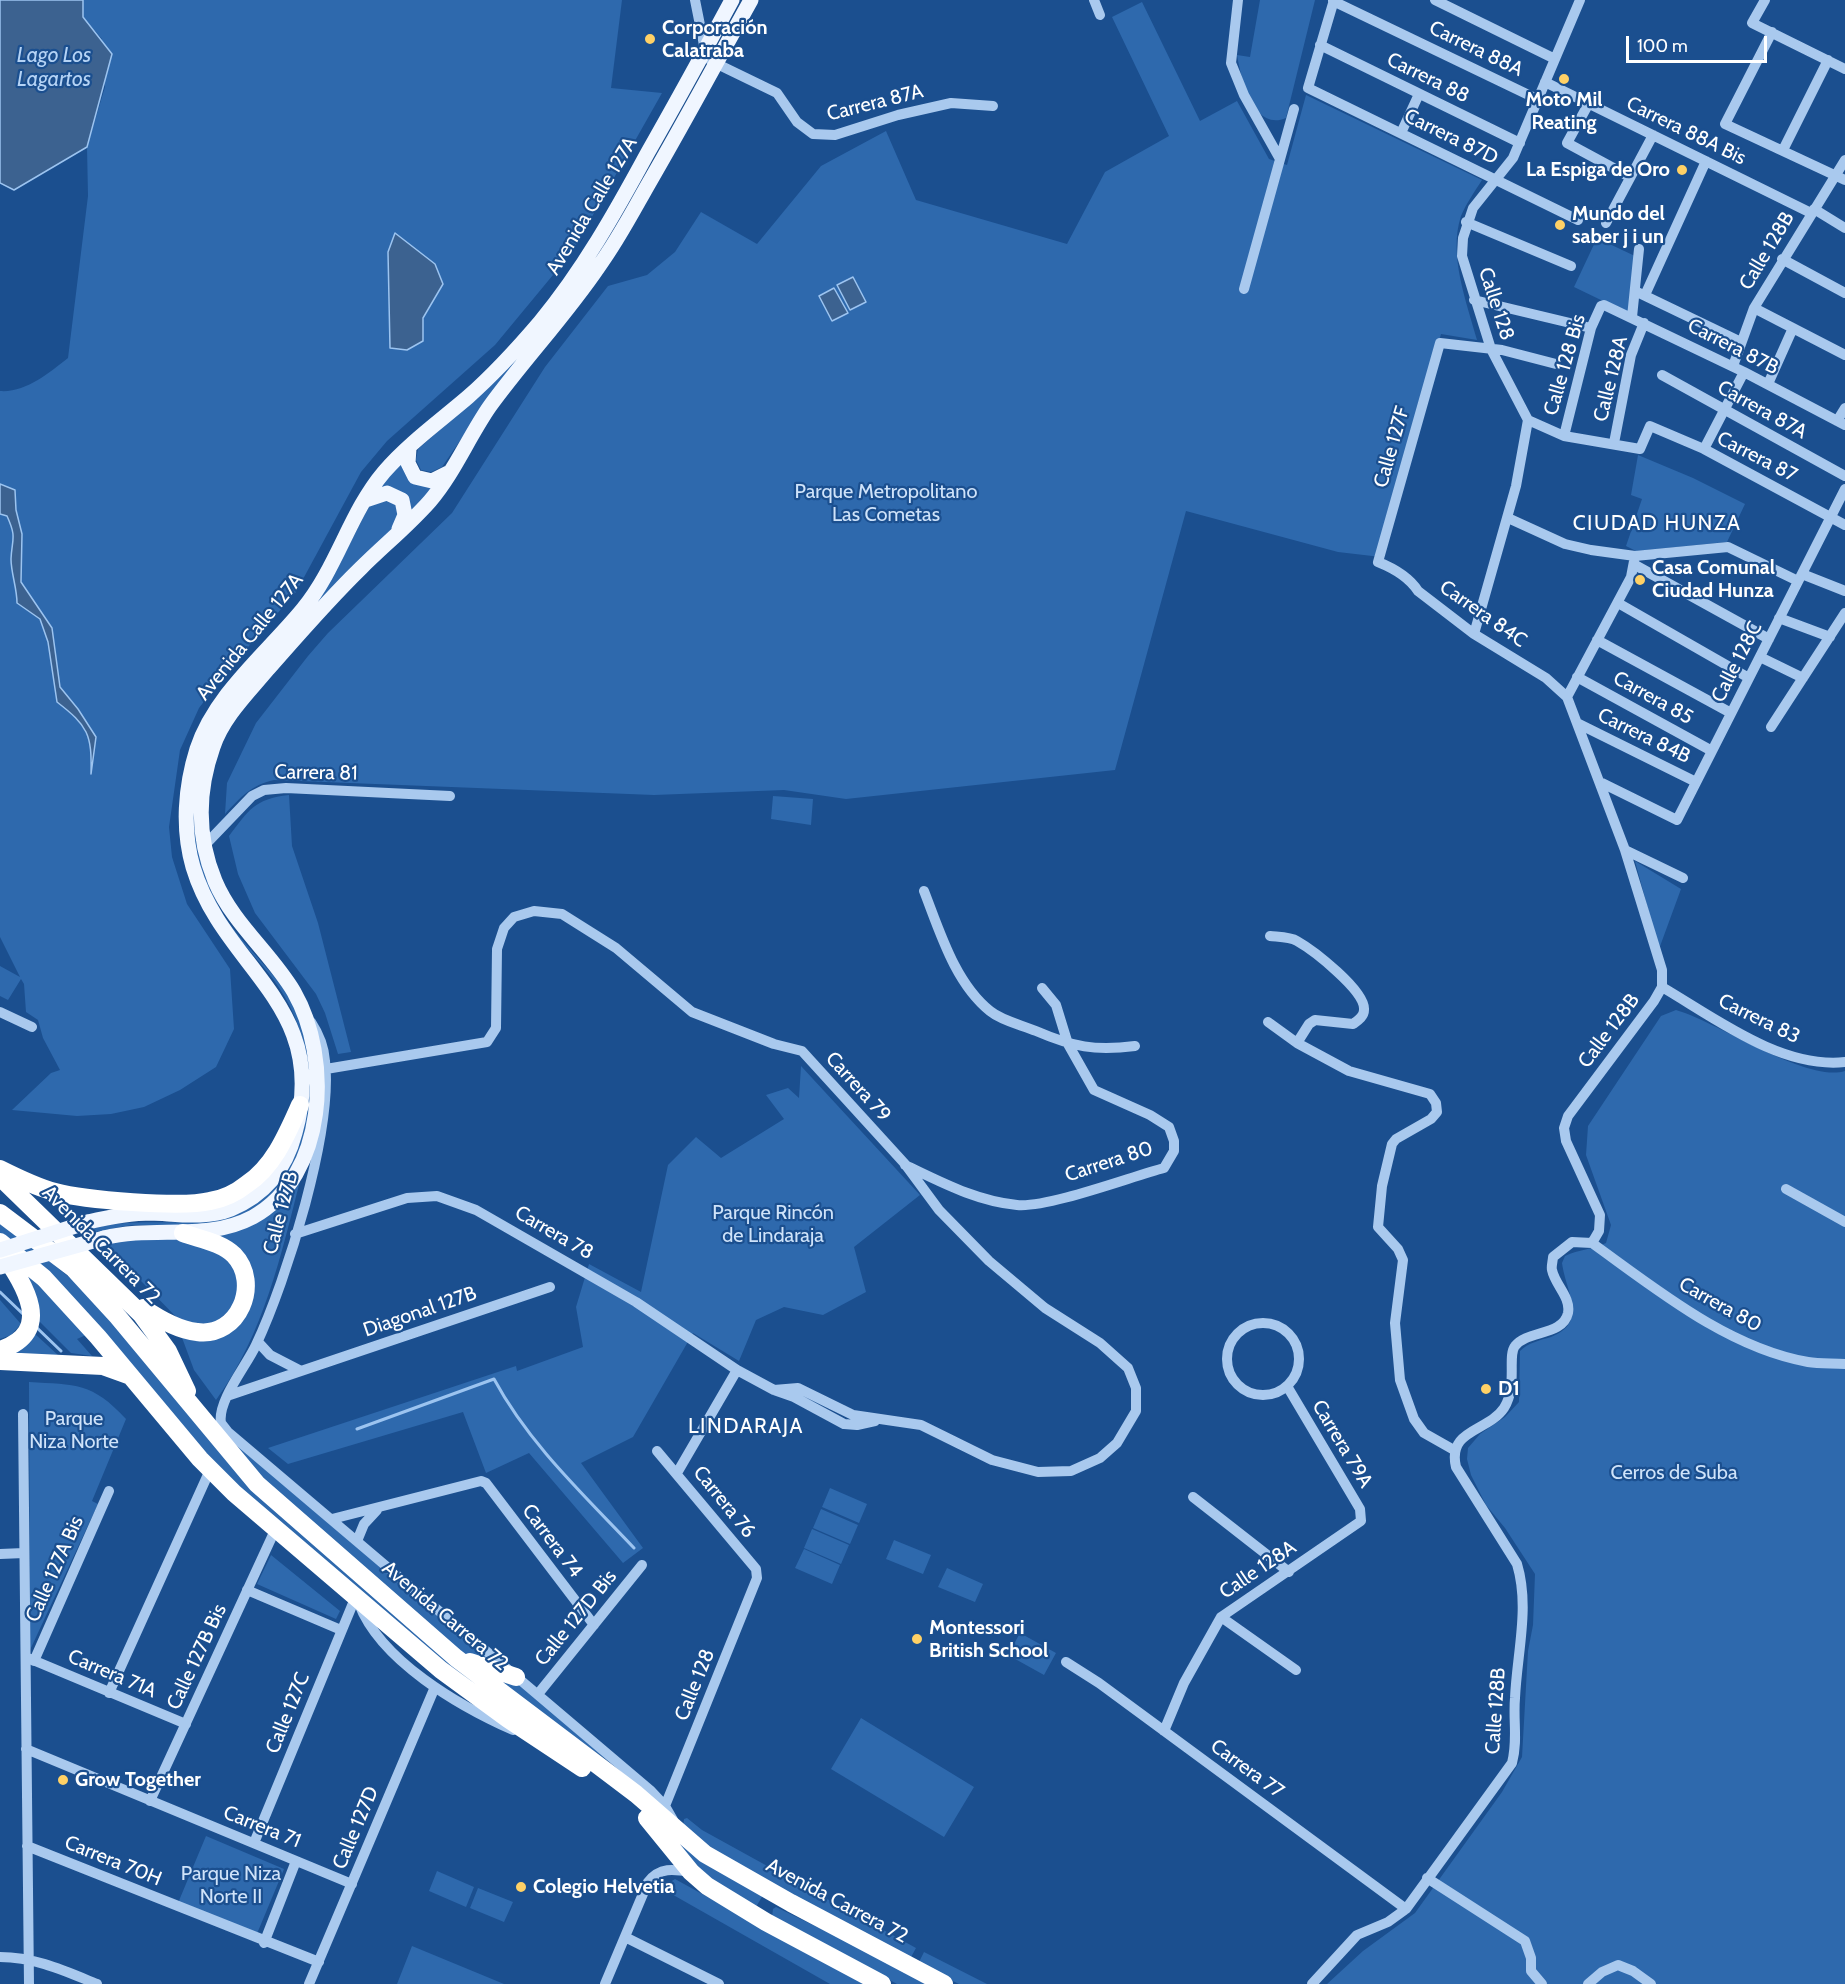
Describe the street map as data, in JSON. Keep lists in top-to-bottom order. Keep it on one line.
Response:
{"streets":{"highway":["Avenida Carrera 72"],"main road":["Avenida Calle 127A"],"street":["Carrera 88A","Carrera 88","Carrera 87A","Carrera 88A Bis","Carrera 87D","Calle 128B","Calle 128","Carrera 87B","Calle 128 Bis","Calle 128A","Calle 127F","Carrera 87","Carrera 84C","Calle 128C","Carrera 85","Carrera 84B","Carrera 81","Carrera 83","Carrera 79","Carrera 80","Calle 127B","Carrera 78","Diagonal 127B","Carrera 79A","Carrera 76","Carrera 74","Calle 127A Bis","Calle 127D Bis","Calle 127B Bis","Carrera 71A","Calle 127C","Carrera 77","Carrera 71","Calle 127D","Carrera 70H"]},"crossings":[["Carrera 88A","Calle 128"],["Carrera 88","Carrera 87D"],["Carrera 88","Calle 128"],["Carrera 87A","Avenida Calle 127A"],["Carrera 88A Bis","Calle 128B"],["Carrera 88A Bis","Calle 128"],["Carrera 88A Bis","Calle 128A"],["Carrera 87D","Calle 128"],["Avenida Calle 127A","Carrera 81"],["Avenida Calle 127A","Calle 127B"],["Calle 128B","Carrera 87B"],["Calle 128B","Carrera 84C"],["Calle 128B","Calle 128C"],["Calle 128B","Carrera 84B"],["Calle 128B","Carrera 83"],["Calle 128B","Carrera 80"],["Calle 128B","Carrera 77"],["Calle 128","Calle 128 Bis"],["Calle 128","Calle 127F"],["Calle 128","Avenida Carrera 72"],["Calle 128","Carrera 76"],["Carrera 87B","Calle 128 Bis"],["Carrera 87B","Calle 128A"],["Calle 128 Bis","Calle 127F"],["Calle 128A","Carrera 87"],["Calle 128A","Carrera 79A"],["Calle 128A","Carrera 77"],["Calle 127F","Carrera 84C"],["Carrera 87","Calle 128C"],["Calle 128C","Carrera 85"],["Calle 128C","Carrera 84B"],["Carrera 79","Carrera 80"],["Carrera 79","Calle 127B"],["Carrera 79","Carrera 78"],["Calle 127B","Carrera 78"],["Calle 127B","Avenida Carrera 72"],["Calle 127B","Diagonal 127B"],["Avenida Carrera 72","Calle 127D Bis"],["Avenida Carrera 72","Calle 127B Bis"],["Avenida Carrera 72","Calle 127C"],["Avenida Carrera 72","Calle 127D"],["Carrera 74","Calle 127D Bis"],["Calle 127A Bis","Carrera 71A"],["Calle 127B Bis","Carrera 71A"],["Calle 127B Bis","Carrera 71"],["Calle 127C","Carrera 71"],["Carrera 71","Calle 127D"],["Calle 127D","Carrera 70H"]],"districts":["CIUDAD HUNZA","LINDARAJA"],"water":["Lago Los Lagartos"],"parks":["Parque Metropolitano Las Cometas","Parque Rincón de Lindaraja","Parque Niza Norte","Cerros de Suba","Parque Niza Norte II"],"places":["Corporación Calatraba","Moto Mil Reating","La Espiga de Oro","Mundo del saber j i un","Casa Comunal Ciudad Hunza","D1","Montessori British School","Grow Together","Colegio Helvetia"],"scale_bar":"100 m"}
